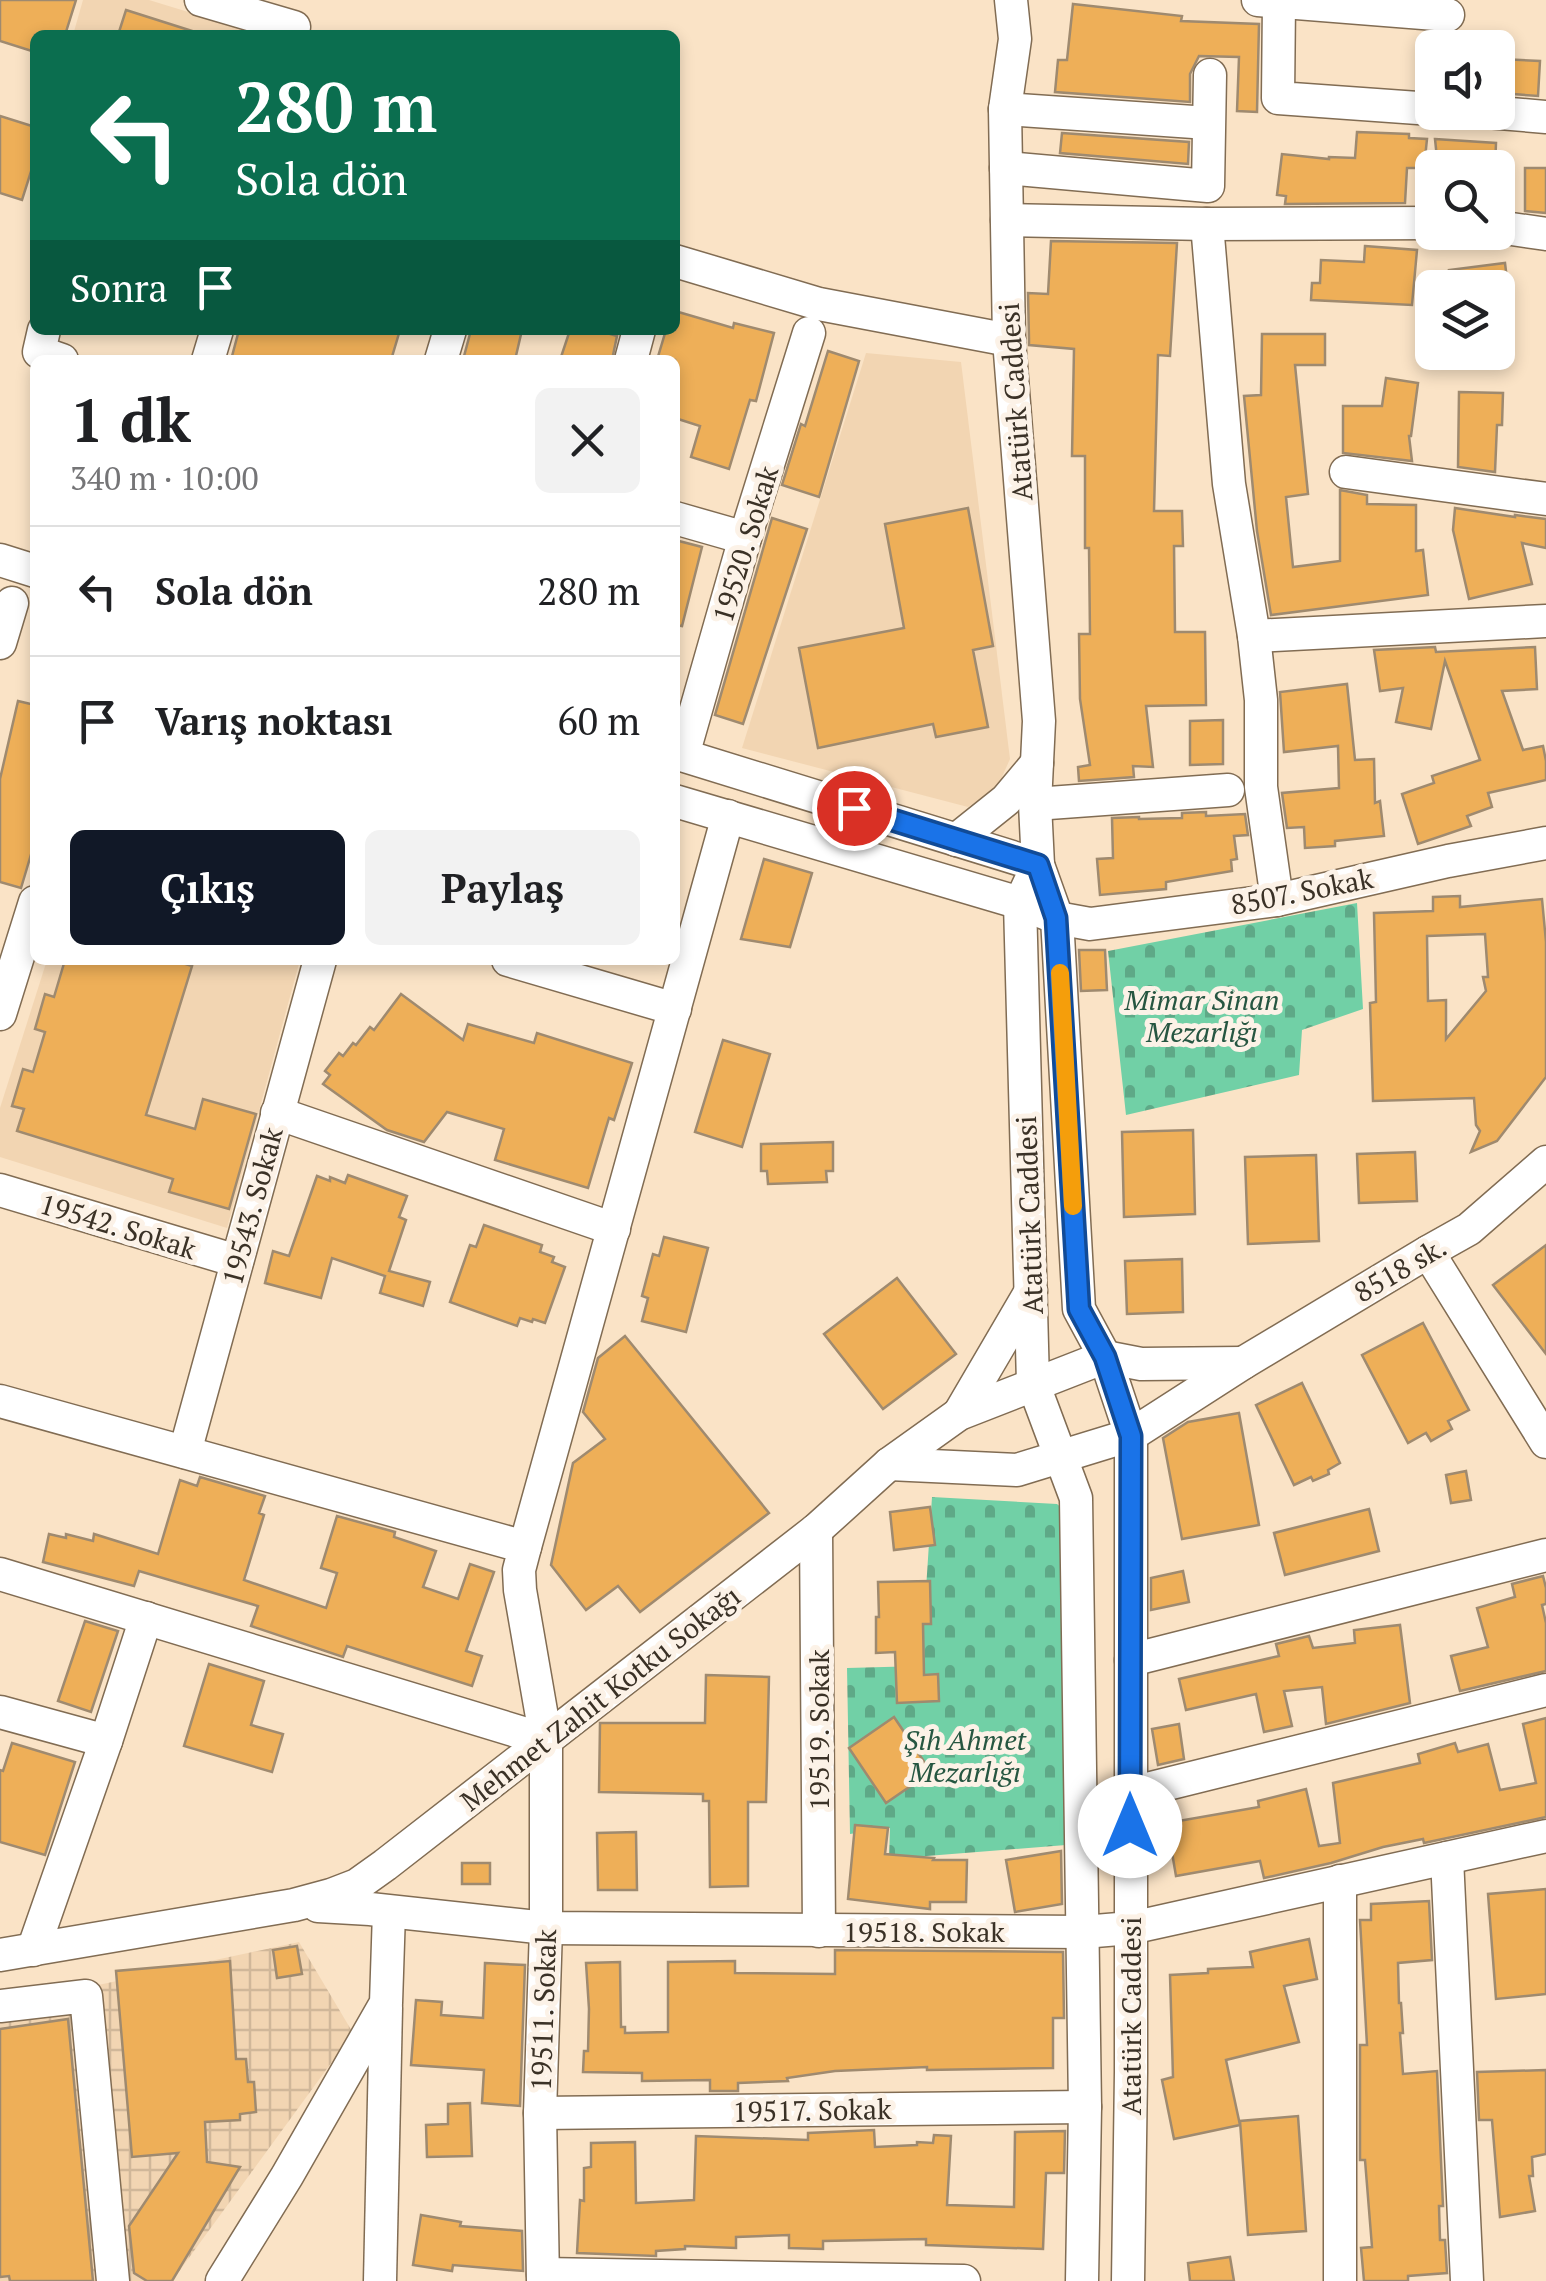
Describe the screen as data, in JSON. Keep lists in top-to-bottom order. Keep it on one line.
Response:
{"streets":{"street":["Atatürk Caddesi","19520. Sokak","8507. Sokak","19543. Sokak","19542. Sokak","8518 sk.","Mehmet Zahit Kotku Sokağı","19519. Sokak","19518. Sokak","19511. Sokak","19517. Sokak"]},"crossings":[["Atatürk Caddesi","8507. Sokak"],["Atatürk Caddesi","8518 sk."],["Atatürk Caddesi","19518. Sokak"],["Atatürk Caddesi","19517. Sokak"],["8507. Sokak","19511. Sokak"],["19543. Sokak","19542. Sokak"],["8518 sk.","Mehmet Zahit Kotku Sokağı"],["Mehmet Zahit Kotku Sokağı","19519. Sokak"],["Mehmet Zahit Kotku Sokağı","19518. Sokak"],["Mehmet Zahit Kotku Sokağı","19511. Sokak"],["19519. Sokak","19518. Sokak"],["19518. Sokak","19511. Sokak"],["19511. Sokak","19517. Sokak"]],"parks":["Mimar Sinan Mezarlığı","Şıh Ahmet Mezarlığı"],"page":{"turn":["280 m","Sola dön"],"then":"Sonra","heading":["1 dk","340 m · 10:00"],"list":[{"name":"Sola dön","value":"280 m"},{"name":"Varış noktası","value":"60 m"}],"buttons":["Çıkış","Paylaş"]}}
